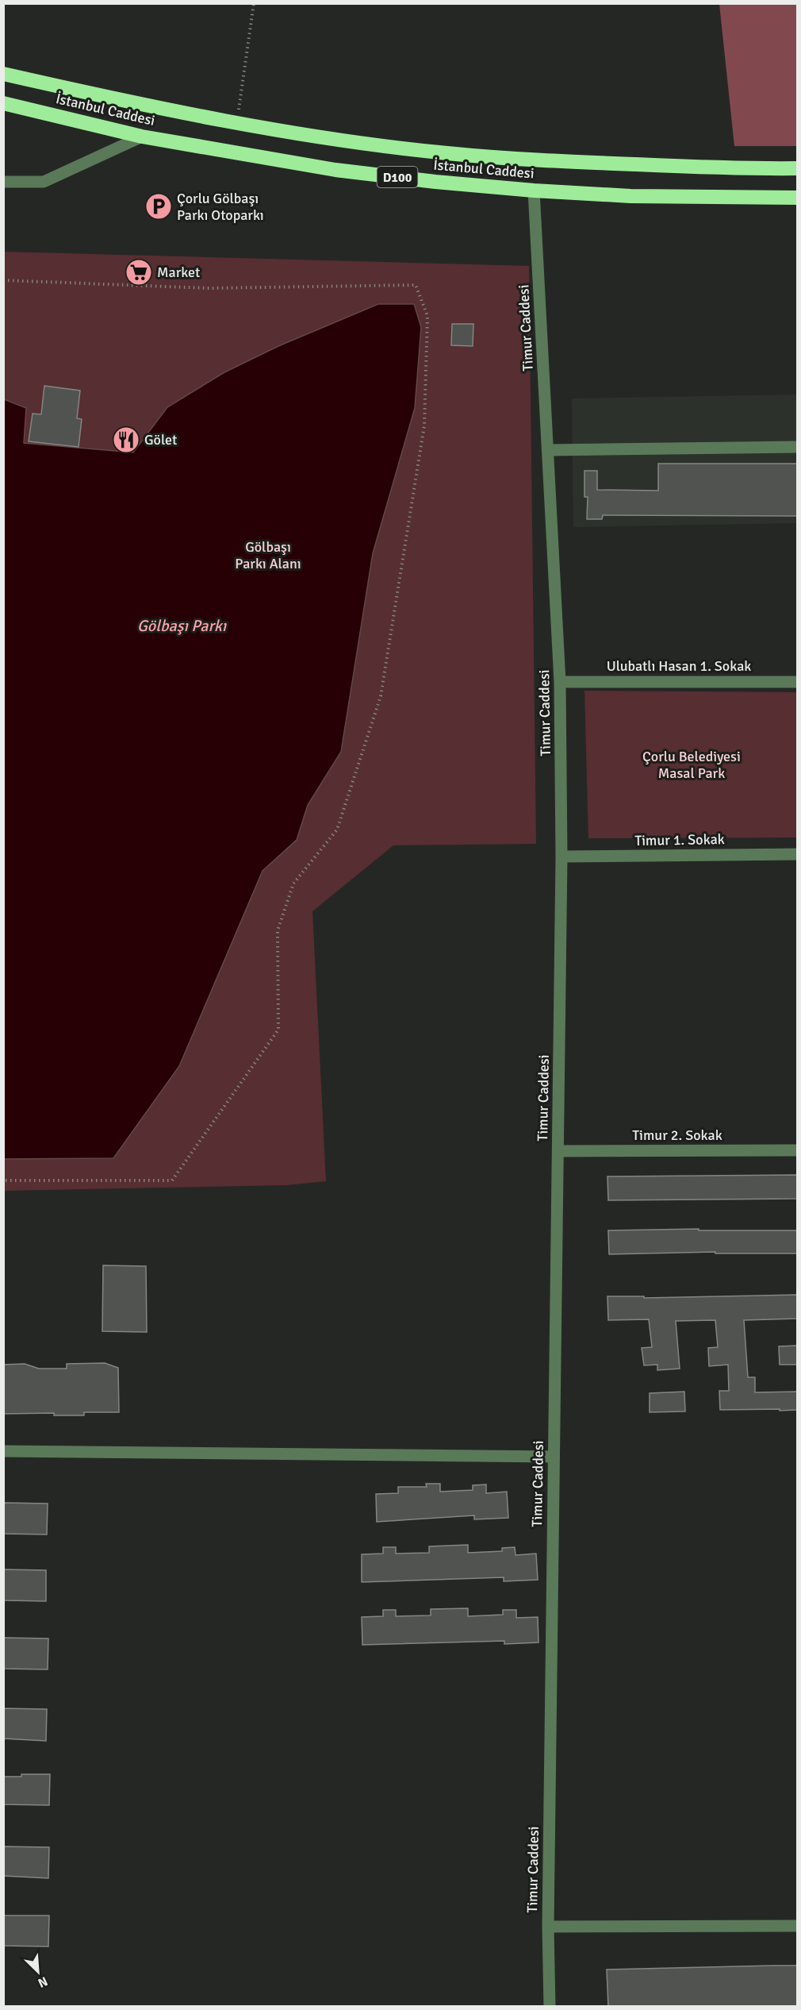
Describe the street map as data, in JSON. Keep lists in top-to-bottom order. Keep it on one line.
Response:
{"streets":{"highway":["İstanbul Caddesi","D100"],"street":["Timur Caddesi","Ulubatlı Hasan 1. Sokak","Timur 1. Sokak","Timur 2. Sokak"]},"crossings":[["İstanbul Caddesi","Timur Caddesi"],["Timur Caddesi","Ulubatlı Hasan 1. Sokak"],["Timur Caddesi","Timur 1. Sokak"],["Timur Caddesi","Timur 2. Sokak"]],"water":["Gölbaşı Parkı"],"parks":["Gölbaşı Parkı Alanı","Çorlu Belediyesi Masal Park"],"places":{"parking":["Çorlu Gölbaşı Parkı Otoparkı"],"supermarket":["Market"],"restaurant":["Gölet"]},"north":"bottom right"}
